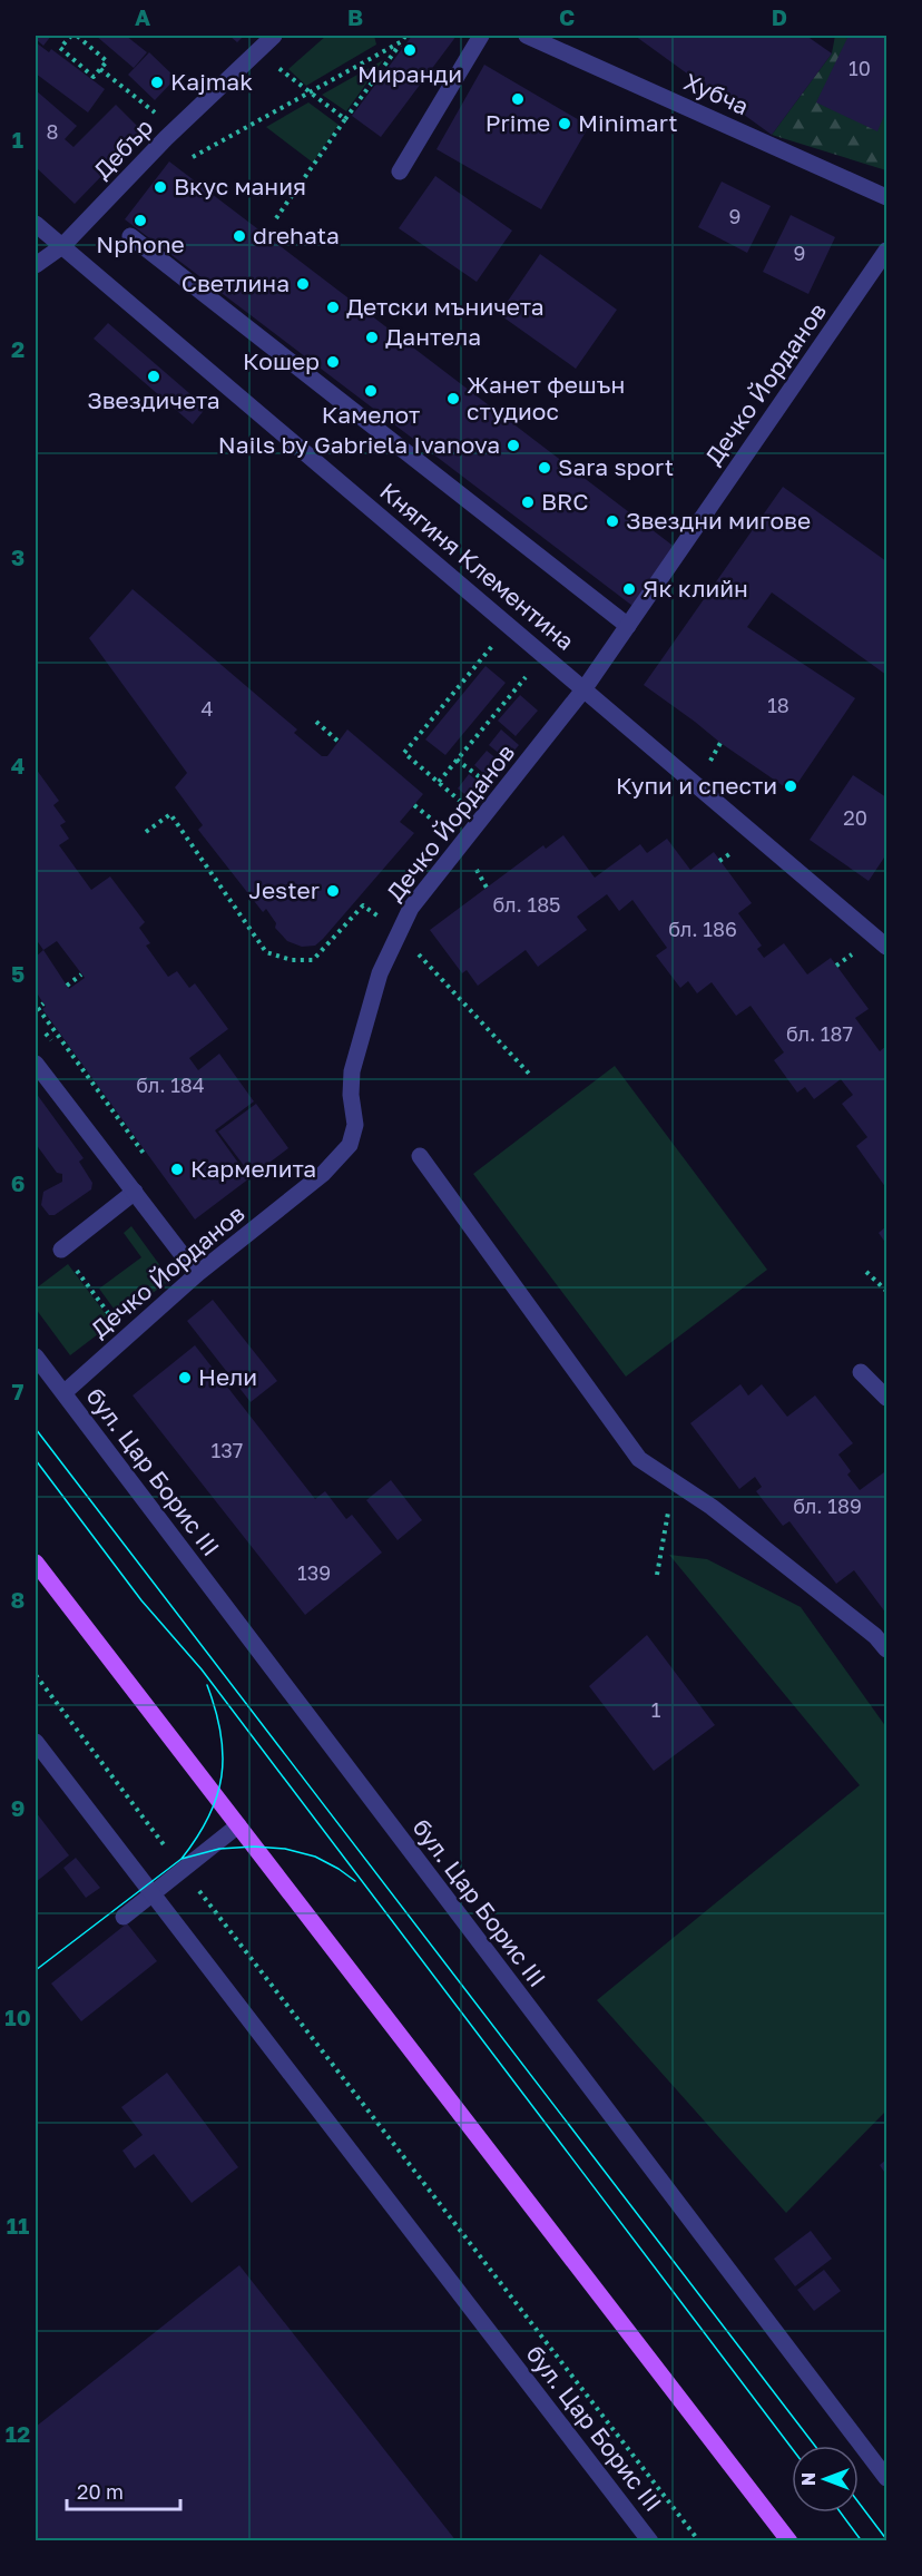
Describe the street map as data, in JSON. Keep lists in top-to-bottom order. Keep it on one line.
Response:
{"streets":{"street":["Хубча","Дебър","Дечко Йорданов","Княгиня Клементина","бул. Цар Борис III"]},"crossings":[["Дебър","Княгиня Клементина"],["Дечко Йорданов","Княгиня Клементина"],["Дечко Йорданов","бул. Цар Борис III"]],"places":["Миранди","Kajmak","Prime","Minimart","Вкус мания","Nphone","drehata","Светлина","Детски мъничета","Дантела","Кошер","Звездичета","Камелот","Жанет фешън студиос","Nails by Gabriela Ivanova","Sara sport","BRC","Звездни мигове","Як клийн","Купи и спести","Jester","Кармелита","Нели"],"house_numbers":["10","8","9","9","18","4","20","бл. 185","бл. 186","бл. 187","бл. 184","137","бл. 189","139","1"],"scale_bar":"20 m","north":"left","grid":{"columns":["A","B","C","D"],"rows":["1","2","3","4","5","6","7","8","9","10","11","12"]}}
